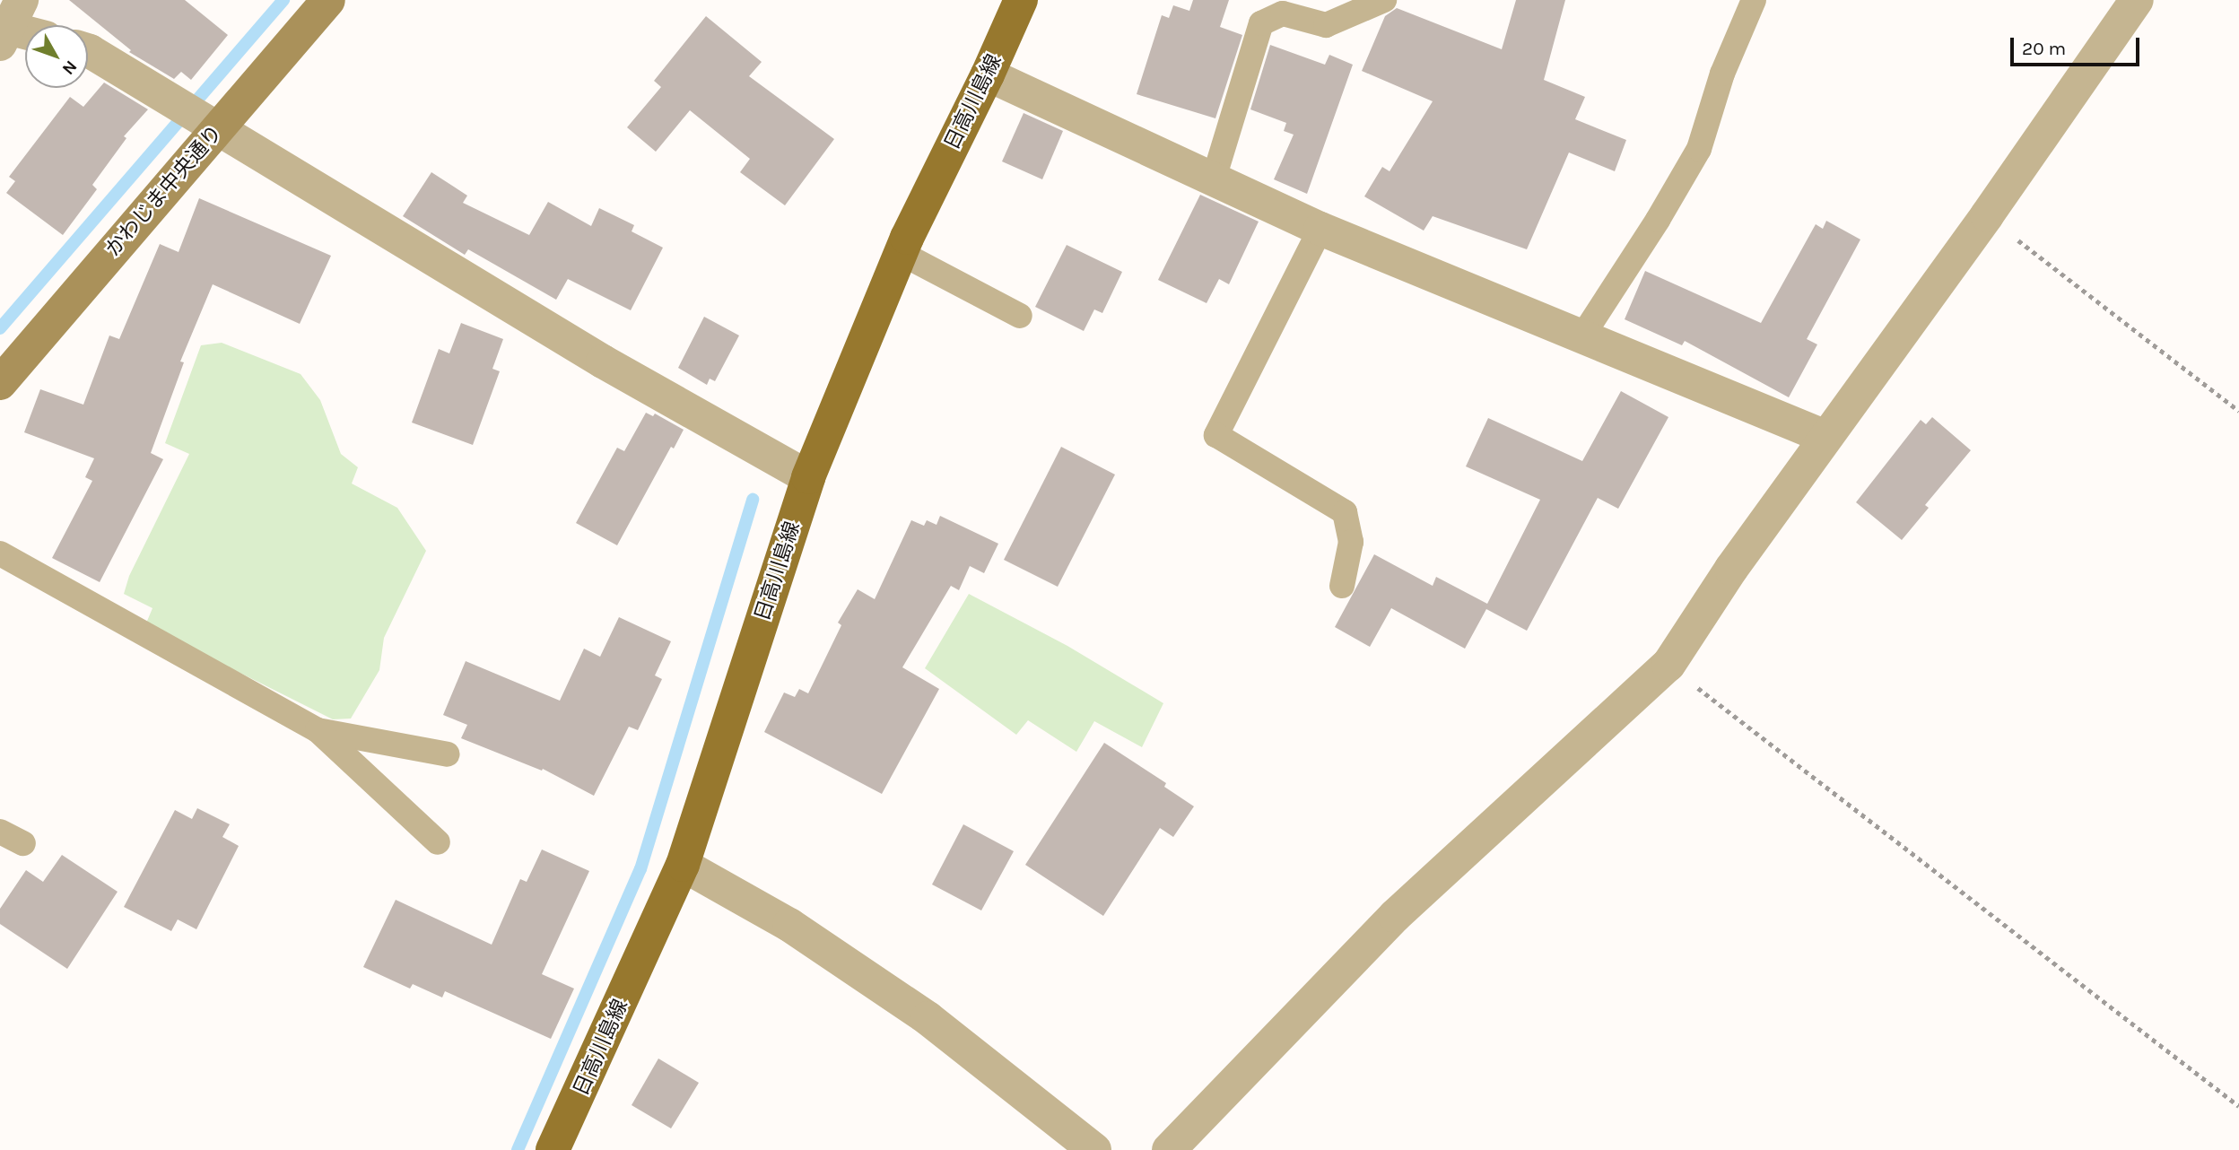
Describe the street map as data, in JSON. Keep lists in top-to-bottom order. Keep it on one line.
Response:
{"streets":{"main road":["日高川島線"],"street":["かわじま中央通り"]},"scale_bar":"20 m","north":"bottom right"}
